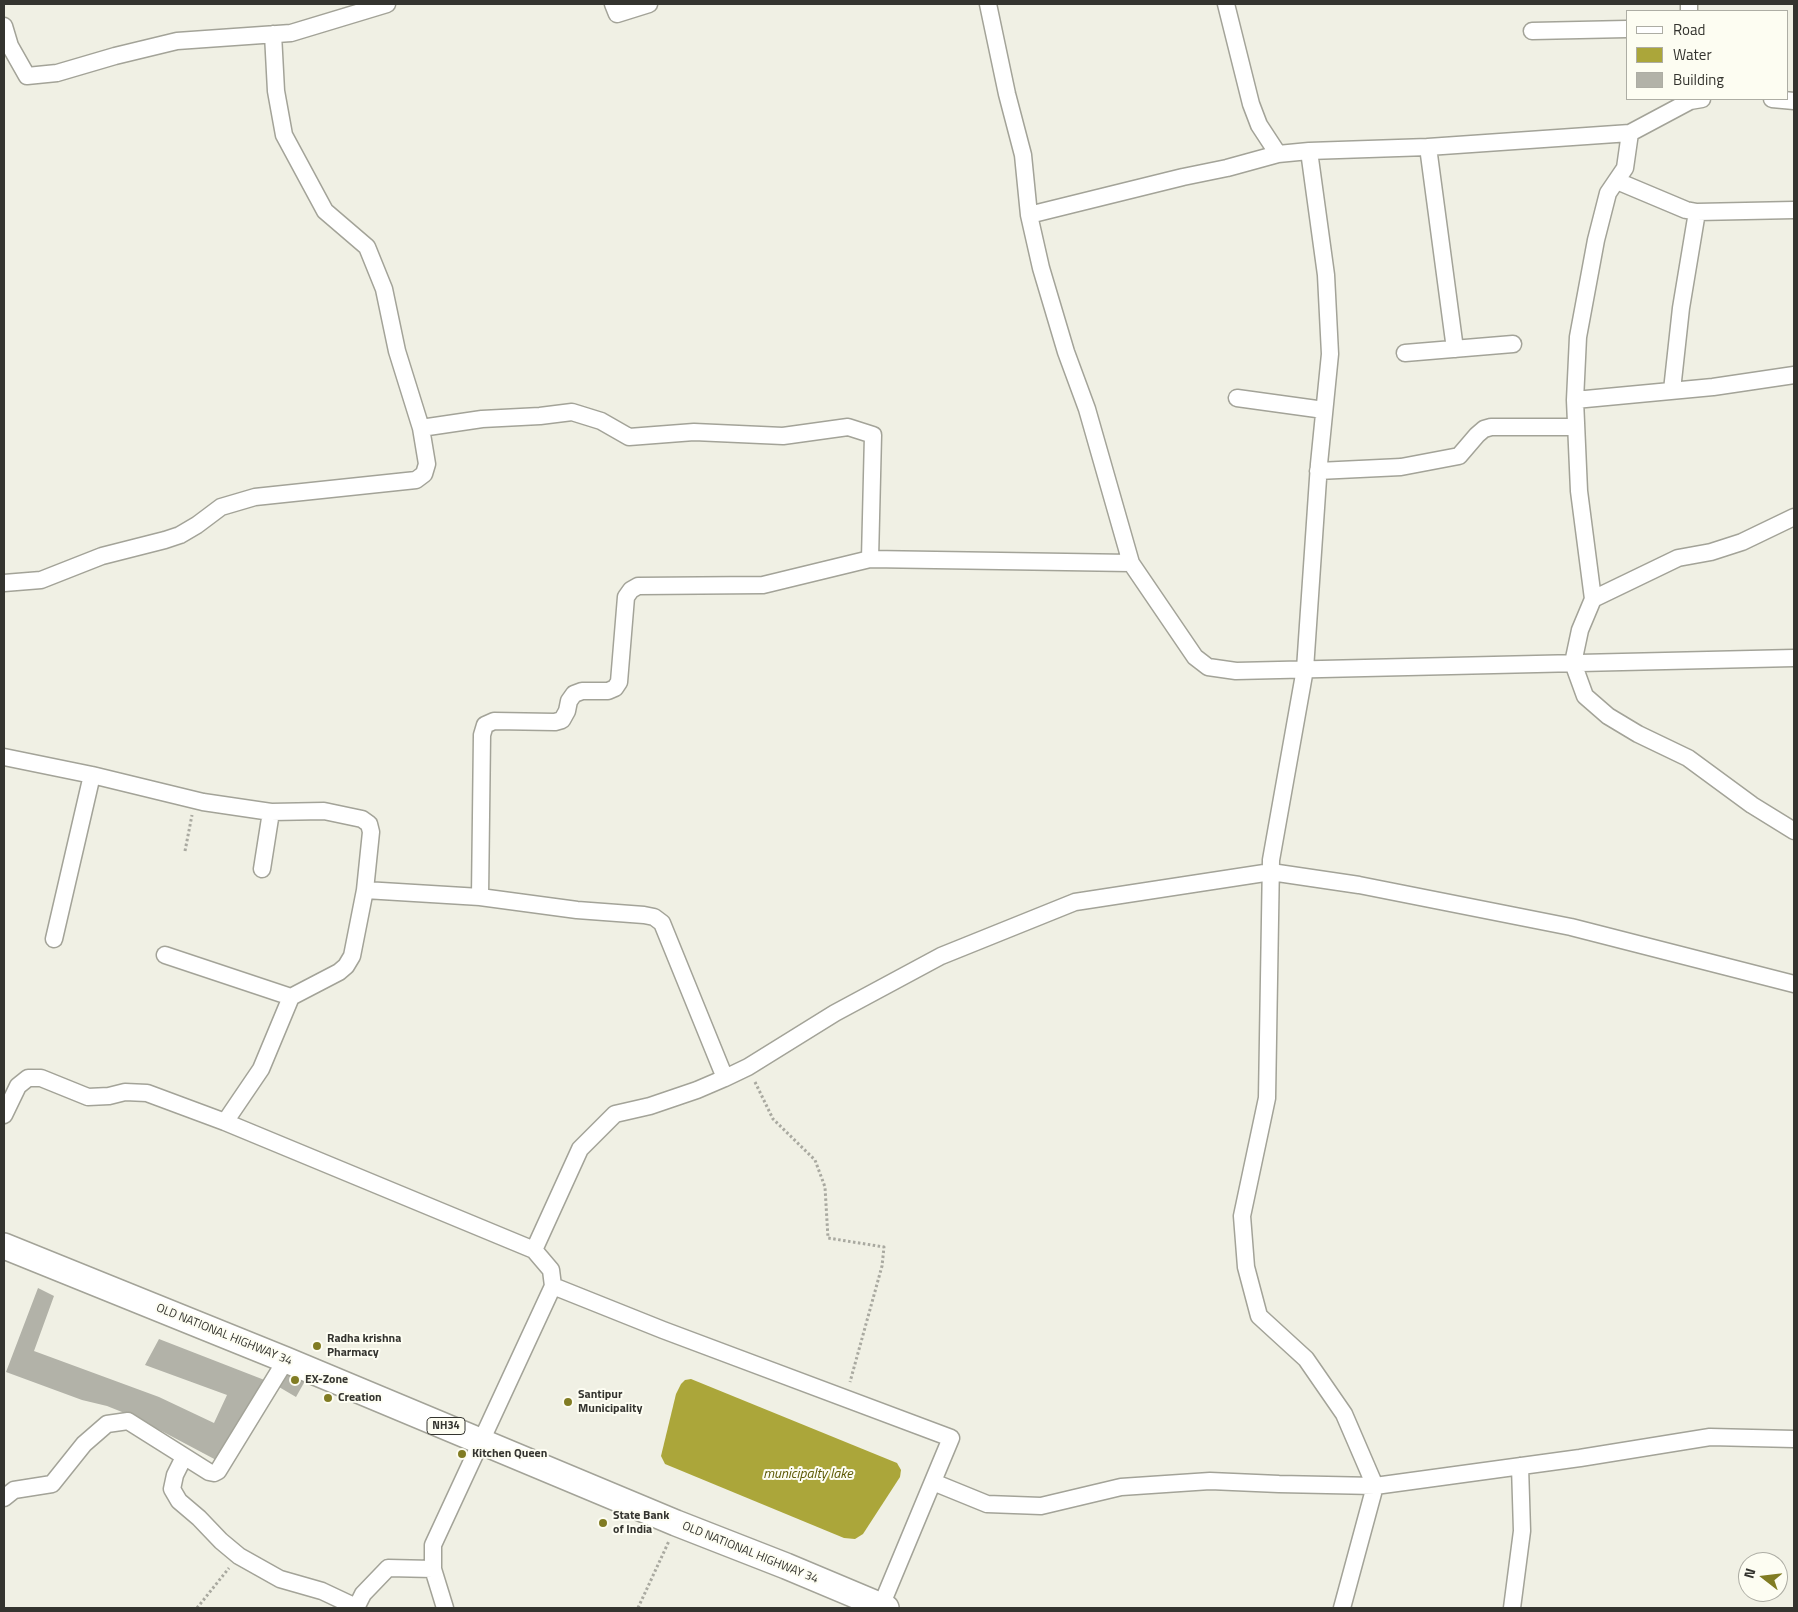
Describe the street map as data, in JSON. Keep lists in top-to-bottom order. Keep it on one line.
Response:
{"streets":{"main road":["OLD NATIONAL HIGHWAY 34","NH34"]},"water":["municipalty lake"],"places":["Radha krishna Pharmacy","EX-Zone","Creation","Santipur Municipality","Kitchen Queen","State Bank of India"],"legend":["Road","Water","Building"],"north":"left"}
